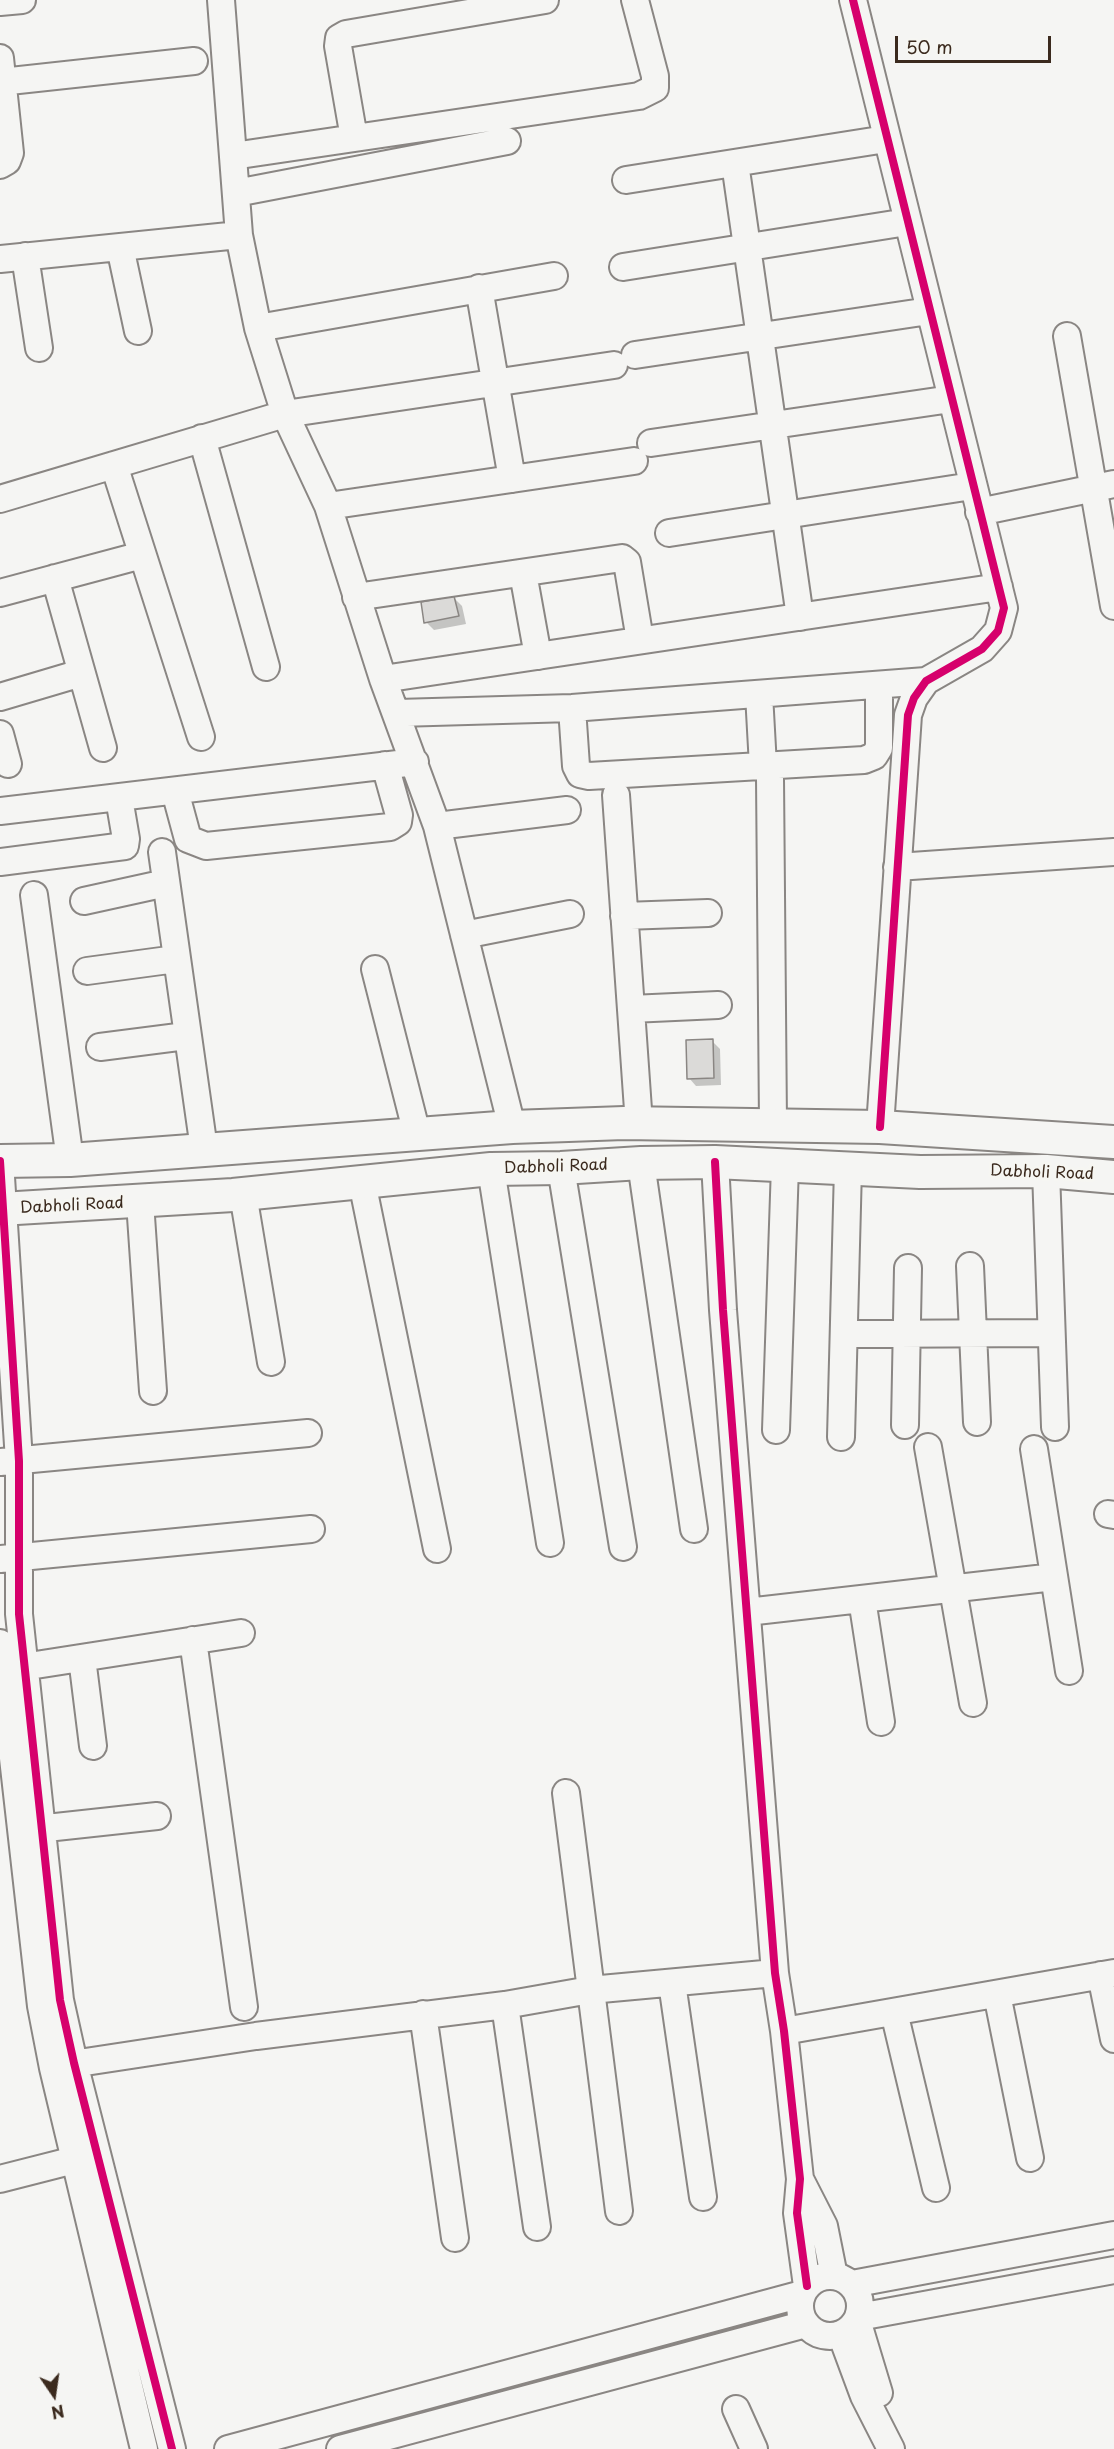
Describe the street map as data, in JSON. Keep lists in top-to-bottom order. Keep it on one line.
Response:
{"streets":{"main road":["Dabholi Road"]},"scale_bar":"50 m","north":"bottom"}
